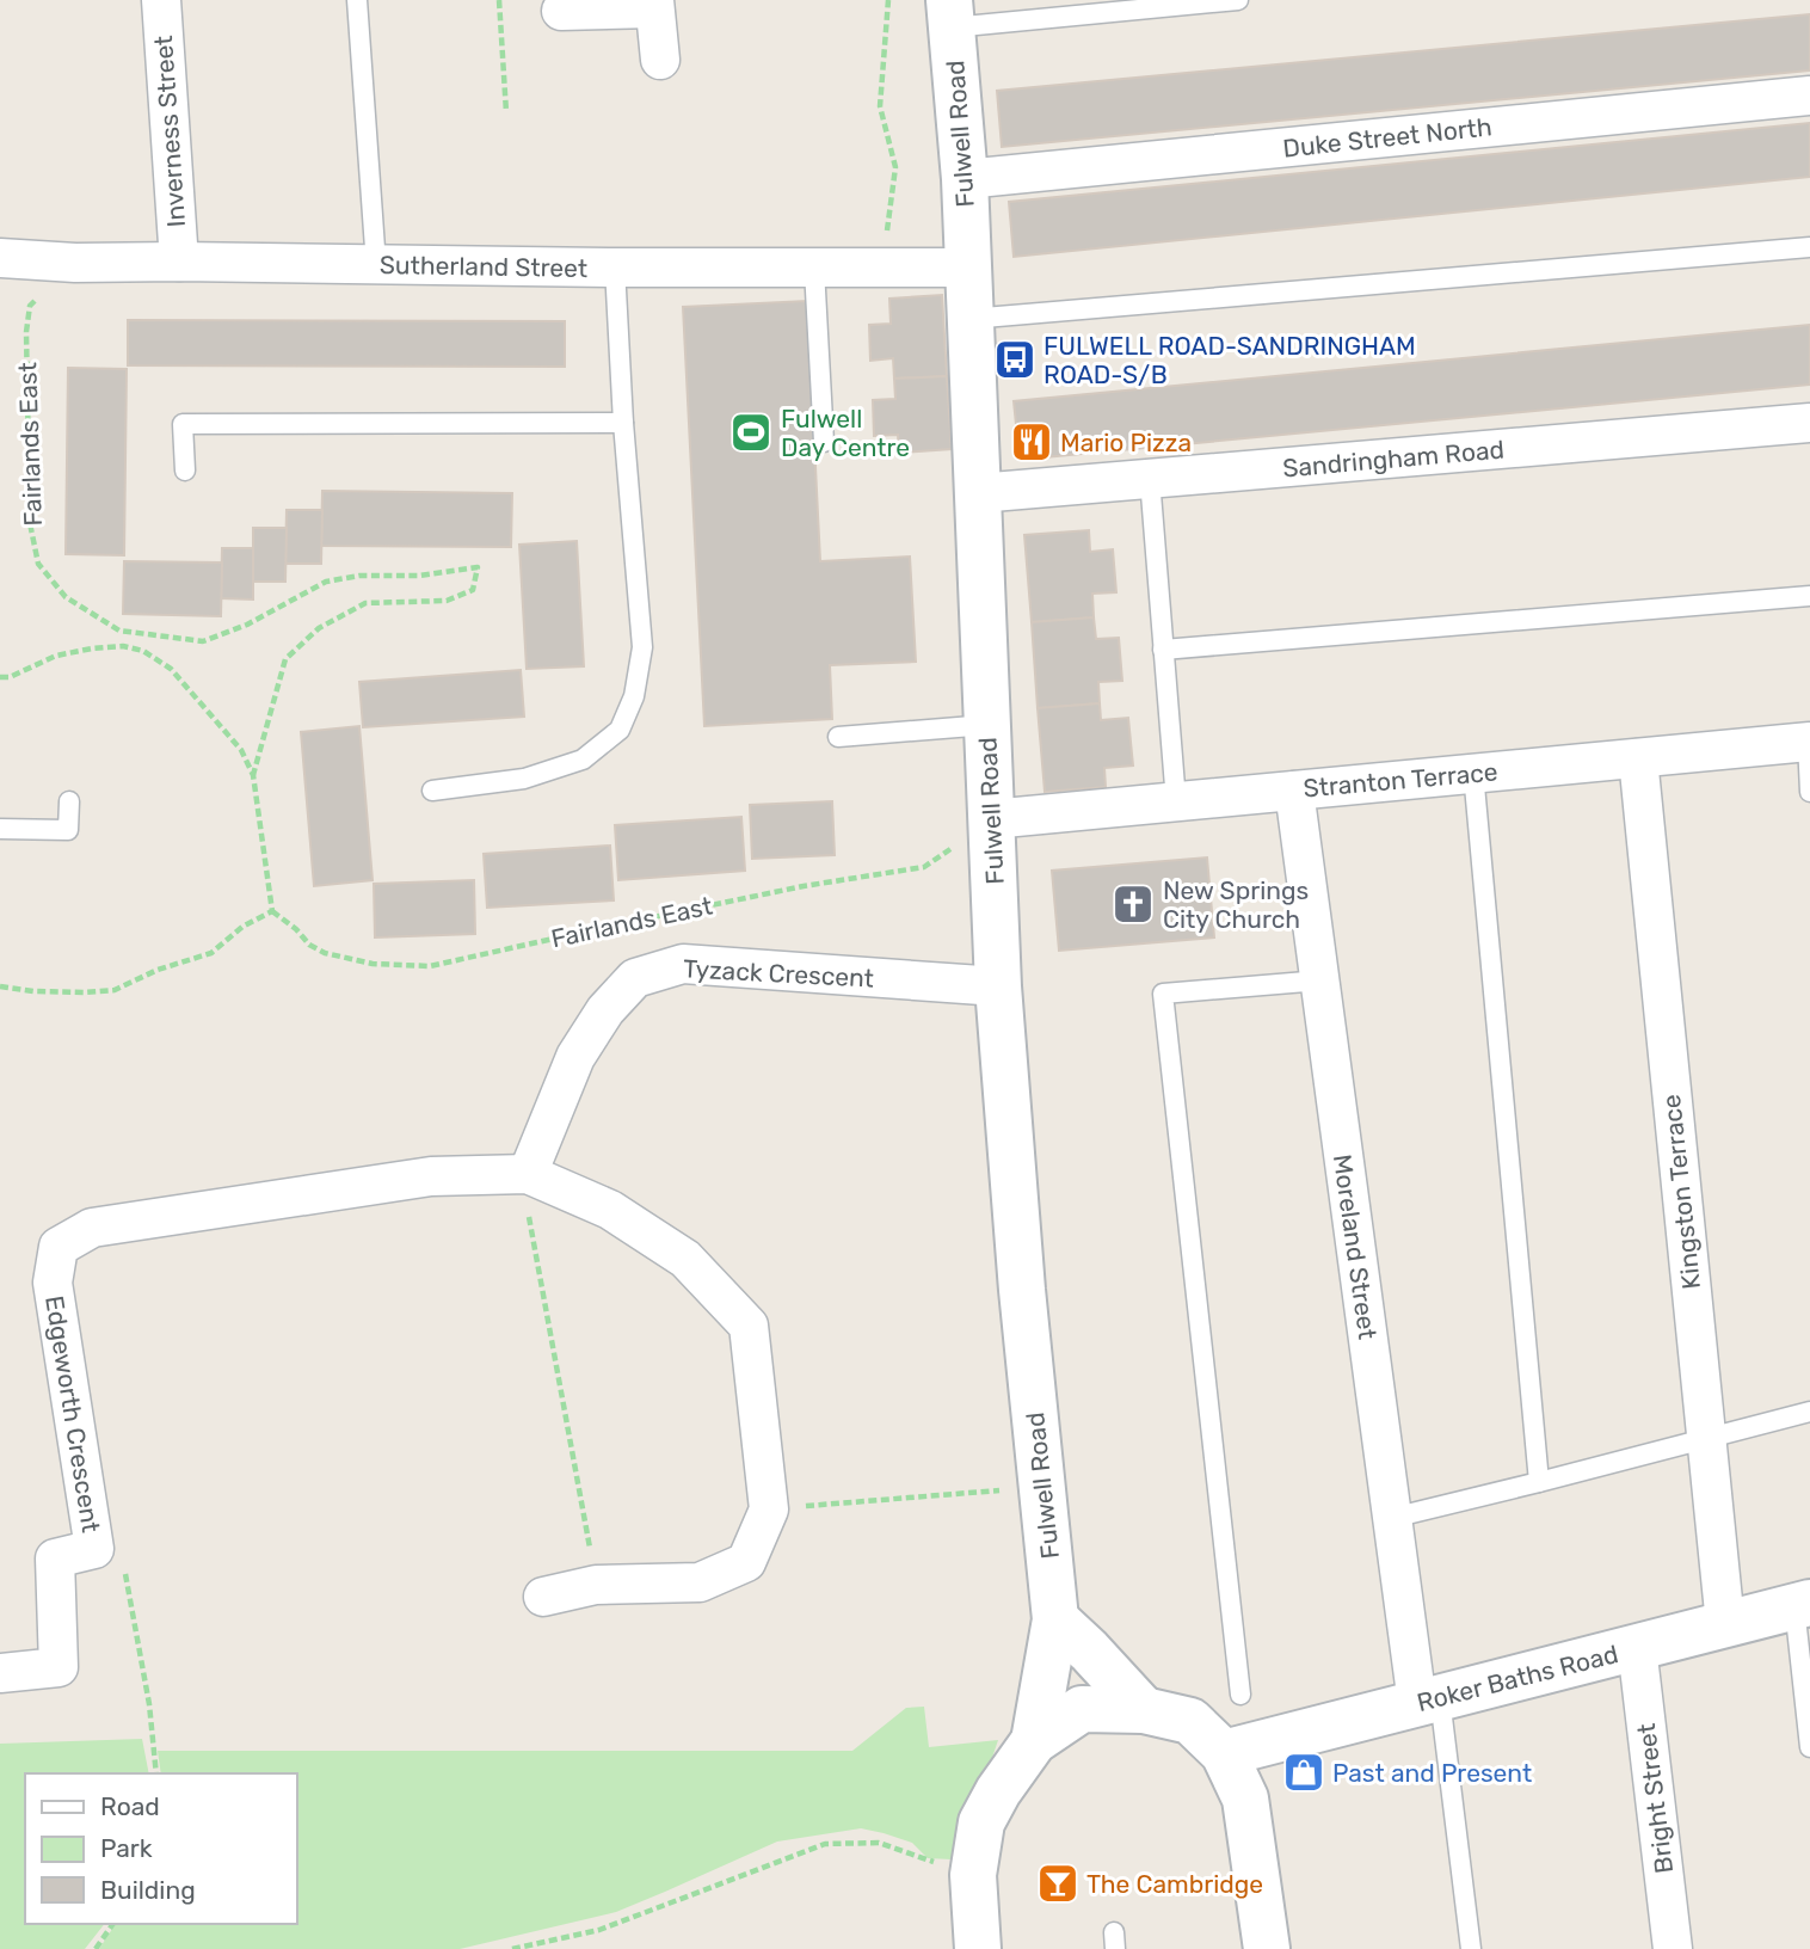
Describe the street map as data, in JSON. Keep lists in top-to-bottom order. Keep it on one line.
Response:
{"streets":{"street":["Inverness Street","Fulwell Road","Duke Street North","Sutherland Street","Sandringham Road","Stranton Terrace","Tyzack Crescent","Kingston Terrace","Moreland Street","Edgeworth Crescent","Roker Baths Road","Bright Street"],"path":["Fairlands East"]},"crossings":[["Inverness Street","Sutherland Street"],["Fulwell Road","Duke Street North"],["Fulwell Road","Sutherland Street"],["Fulwell Road","Fairlands East"],["Fulwell Road","Sandringham Road"],["Fulwell Road","Stranton Terrace"],["Fulwell Road","Tyzack Crescent"],["Fulwell Road","Roker Baths Road"],["Sutherland Street","Fairlands East"],["Fairlands East","Stranton Terrace"],["Stranton Terrace","Kingston Terrace"],["Stranton Terrace","Moreland Street"],["Tyzack Crescent","Edgeworth Crescent"],["Kingston Terrace","Roker Baths Road"],["Moreland Street","Roker Baths Road"],["Roker Baths Road","Bright Street"]],"places":{"bus stop":["FULWELL ROAD-SANDRINGHAM ROAD-S/B"],"sports":["Fulwell Day Centre"],"restaurant":["Mario Pizza"],"church":["New Springs City Church"],"shop":["Past and Present"],"bar":["The Cambridge"]},"legend":["Road","Park","Building"]}
